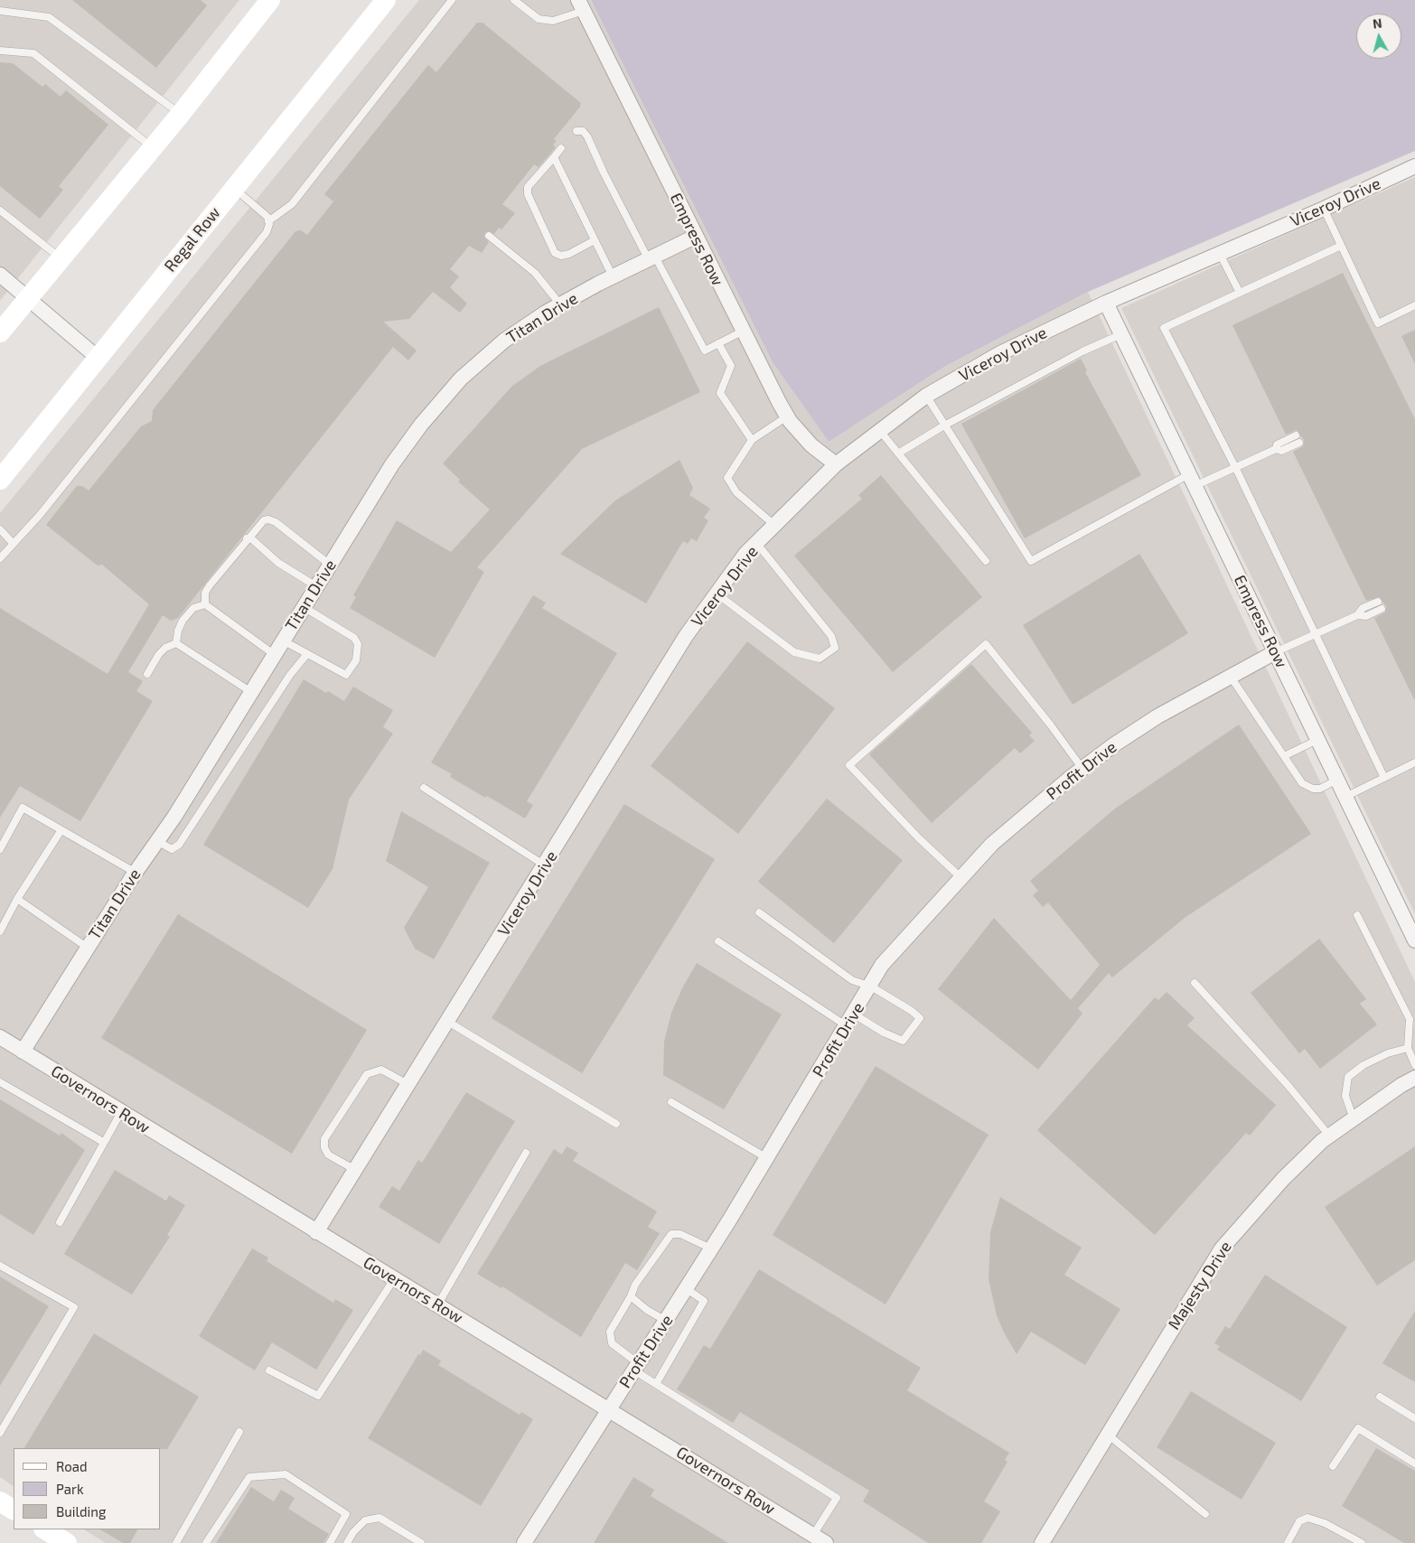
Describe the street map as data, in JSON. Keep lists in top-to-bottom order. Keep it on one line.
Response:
{"streets":{"main road":["Regal Row"],"street":["Viceroy Drive","Empress Row","Titan Drive","Profit Drive","Governors Row","Majesty Drive"]},"crossings":[["Viceroy Drive","Empress Row"],["Viceroy Drive","Governors Row"],["Empress Row","Titan Drive"],["Empress Row","Profit Drive"],["Titan Drive","Governors Row"],["Profit Drive","Governors Row"]],"legend":["Road","Park","Building"],"north":"top"}
